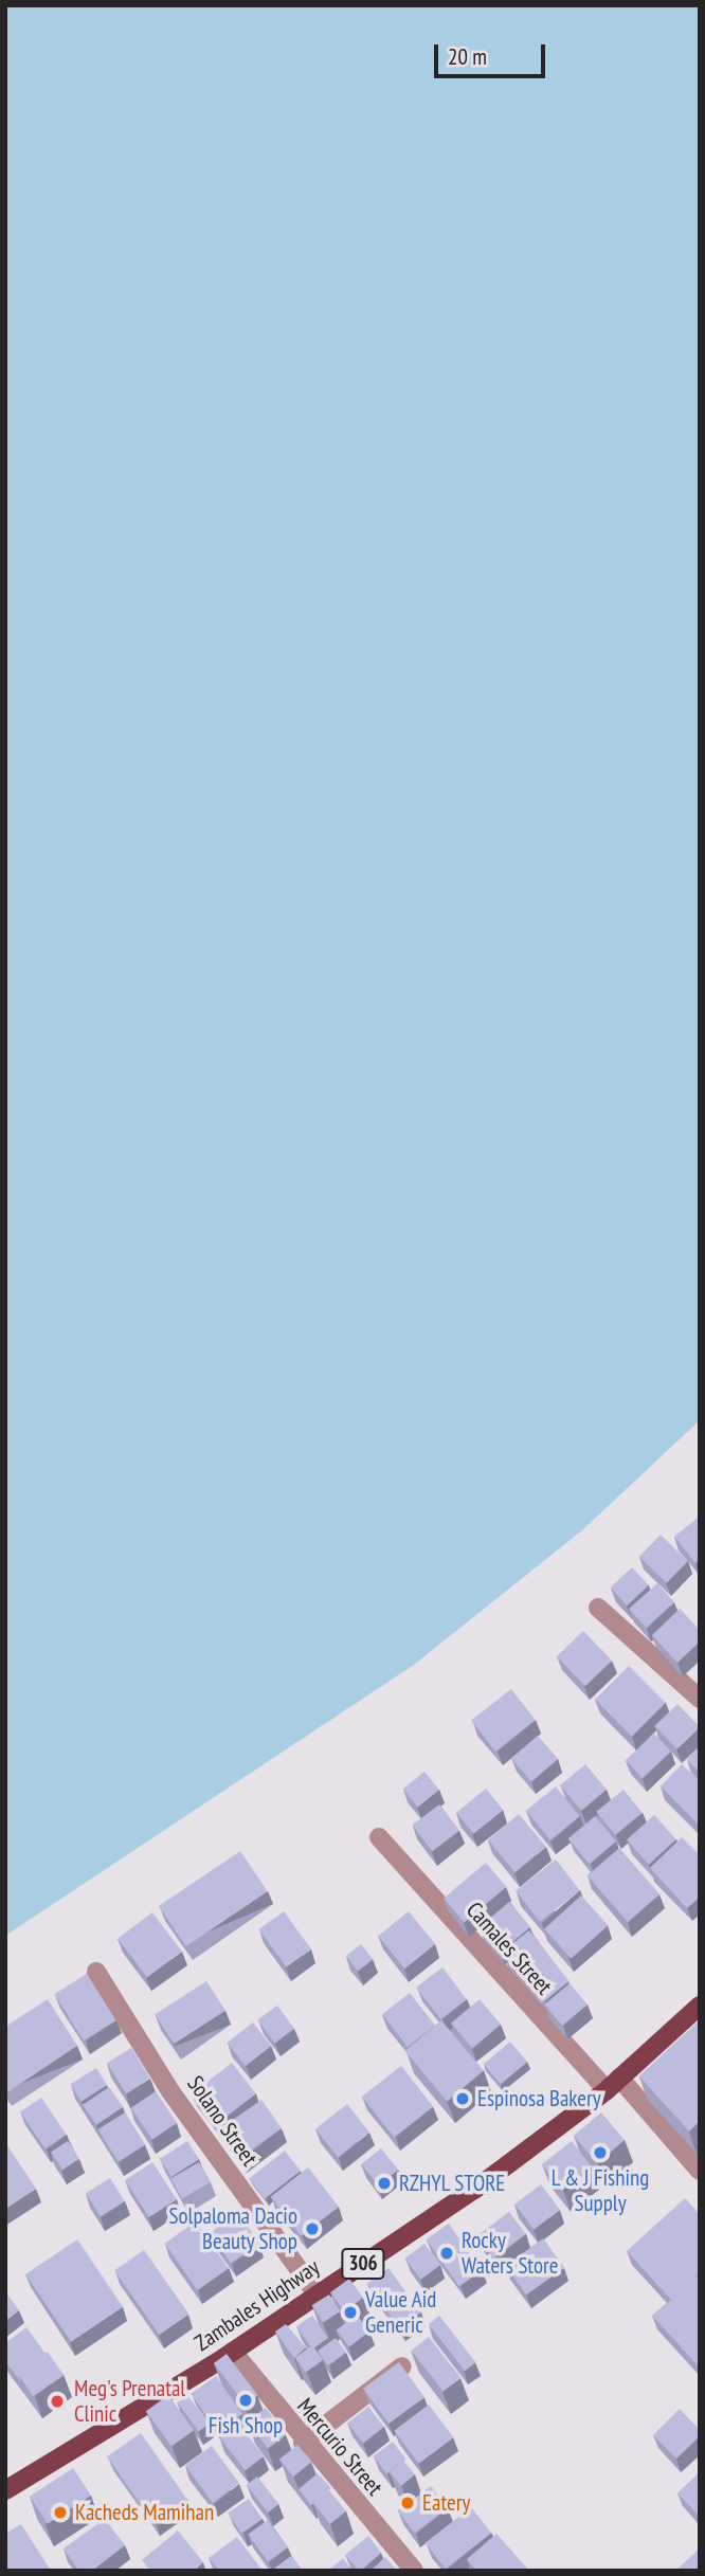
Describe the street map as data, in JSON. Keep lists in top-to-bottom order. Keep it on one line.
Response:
{"streets":{"main road":["306","Zambales Highway"],"street":["Camales Street","Solano Street","Mercurio Street"]},"crossings":[["Camales Street","Zambales Highway"],["Solano Street","Zambales Highway"],["Zambales Highway","Mercurio Street"]],"places":["Espinosa Bakery","L & J Fishing Supply","RZHYL STORE","Solpaloma Dacio Beauty Shop","Rocky Waters Store","Value Aid Generic","Fish Shop","Meg's Prenatal Clinic","Eatery","Kacheds Mamihan"],"scale_bar":"20 m"}
